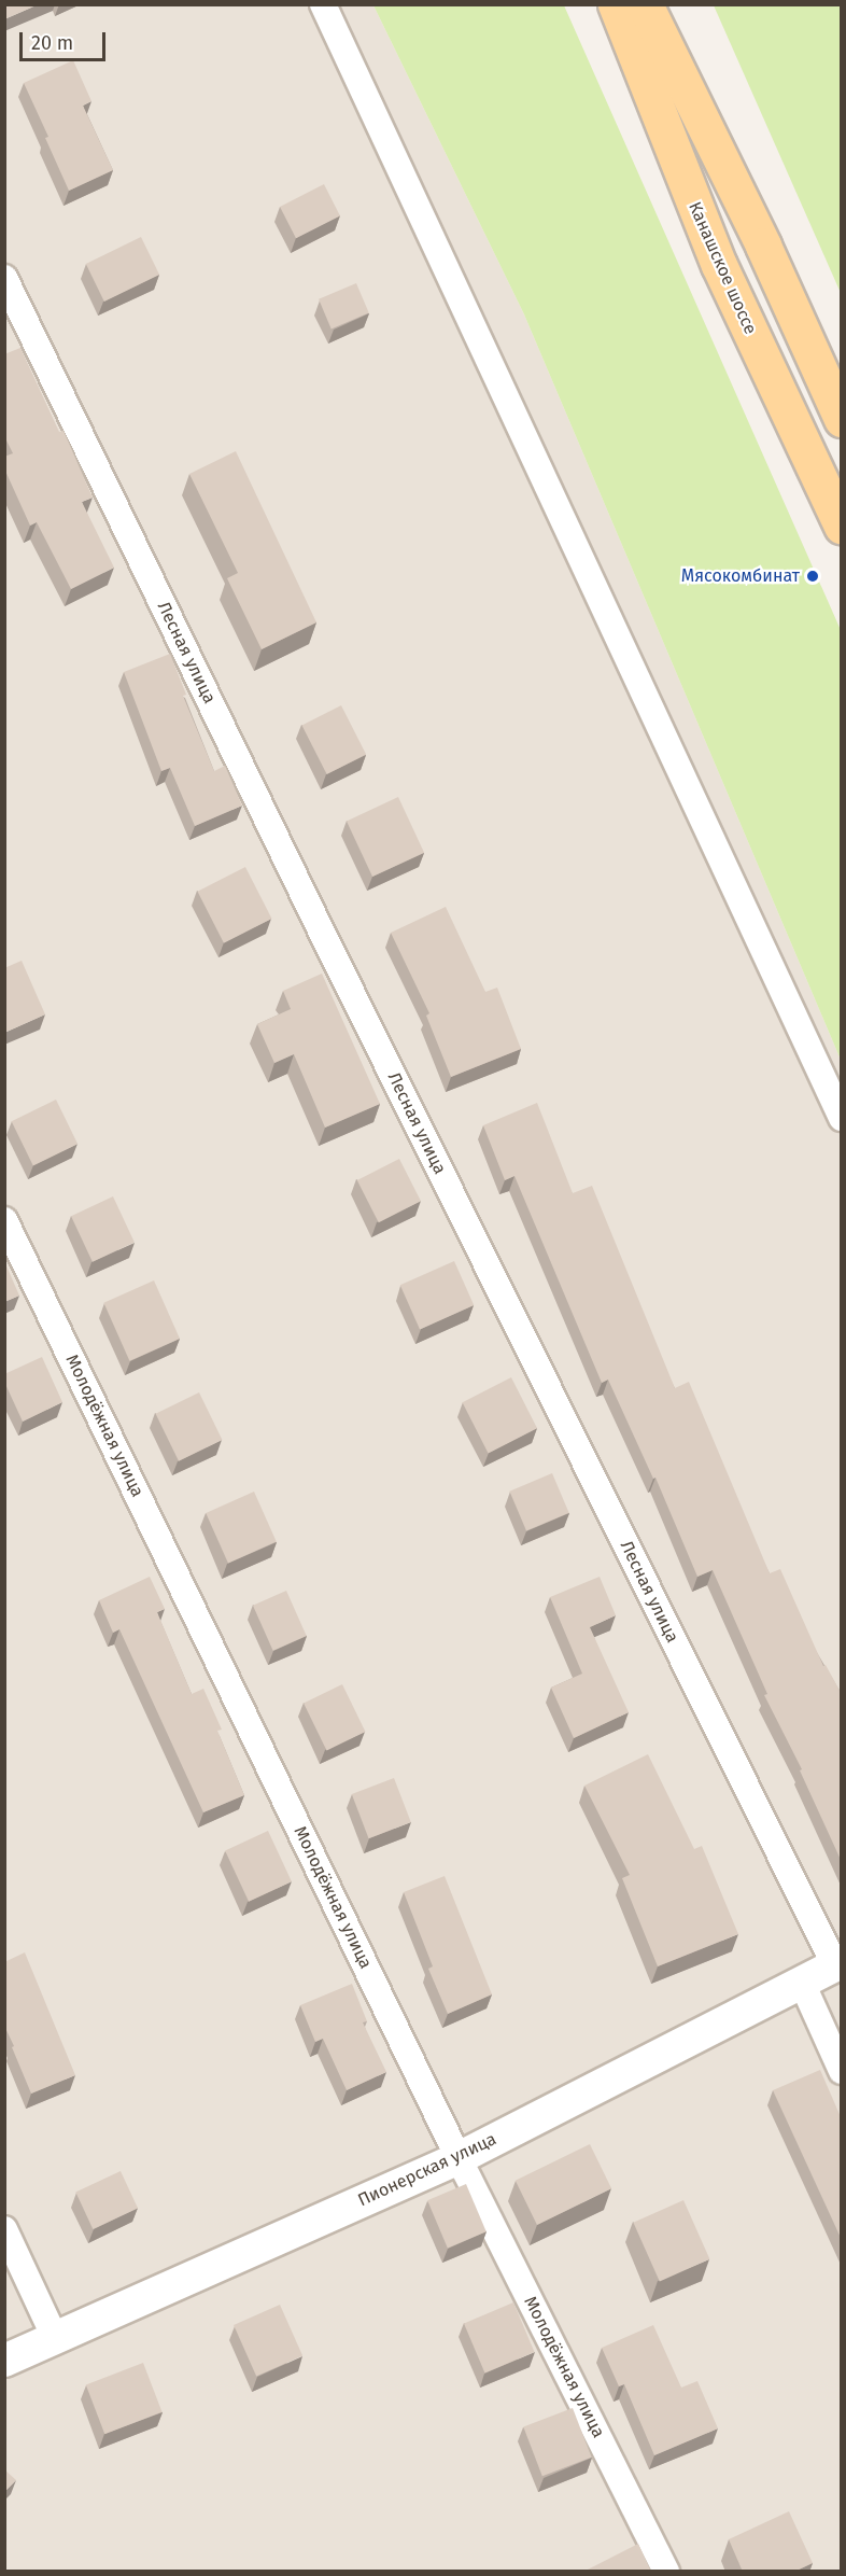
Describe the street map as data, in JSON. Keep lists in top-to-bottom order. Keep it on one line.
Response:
{"streets":{"main road":["Канашское шоссе"],"street":["Лесная улица","Молодёжная улица","Пионерская улица"]},"crossings":[["Лесная улица","Пионерская улица"],["Молодёжная улица","Пионерская улица"]],"places":["Мясокомбинат"],"scale_bar":"20 m"}
